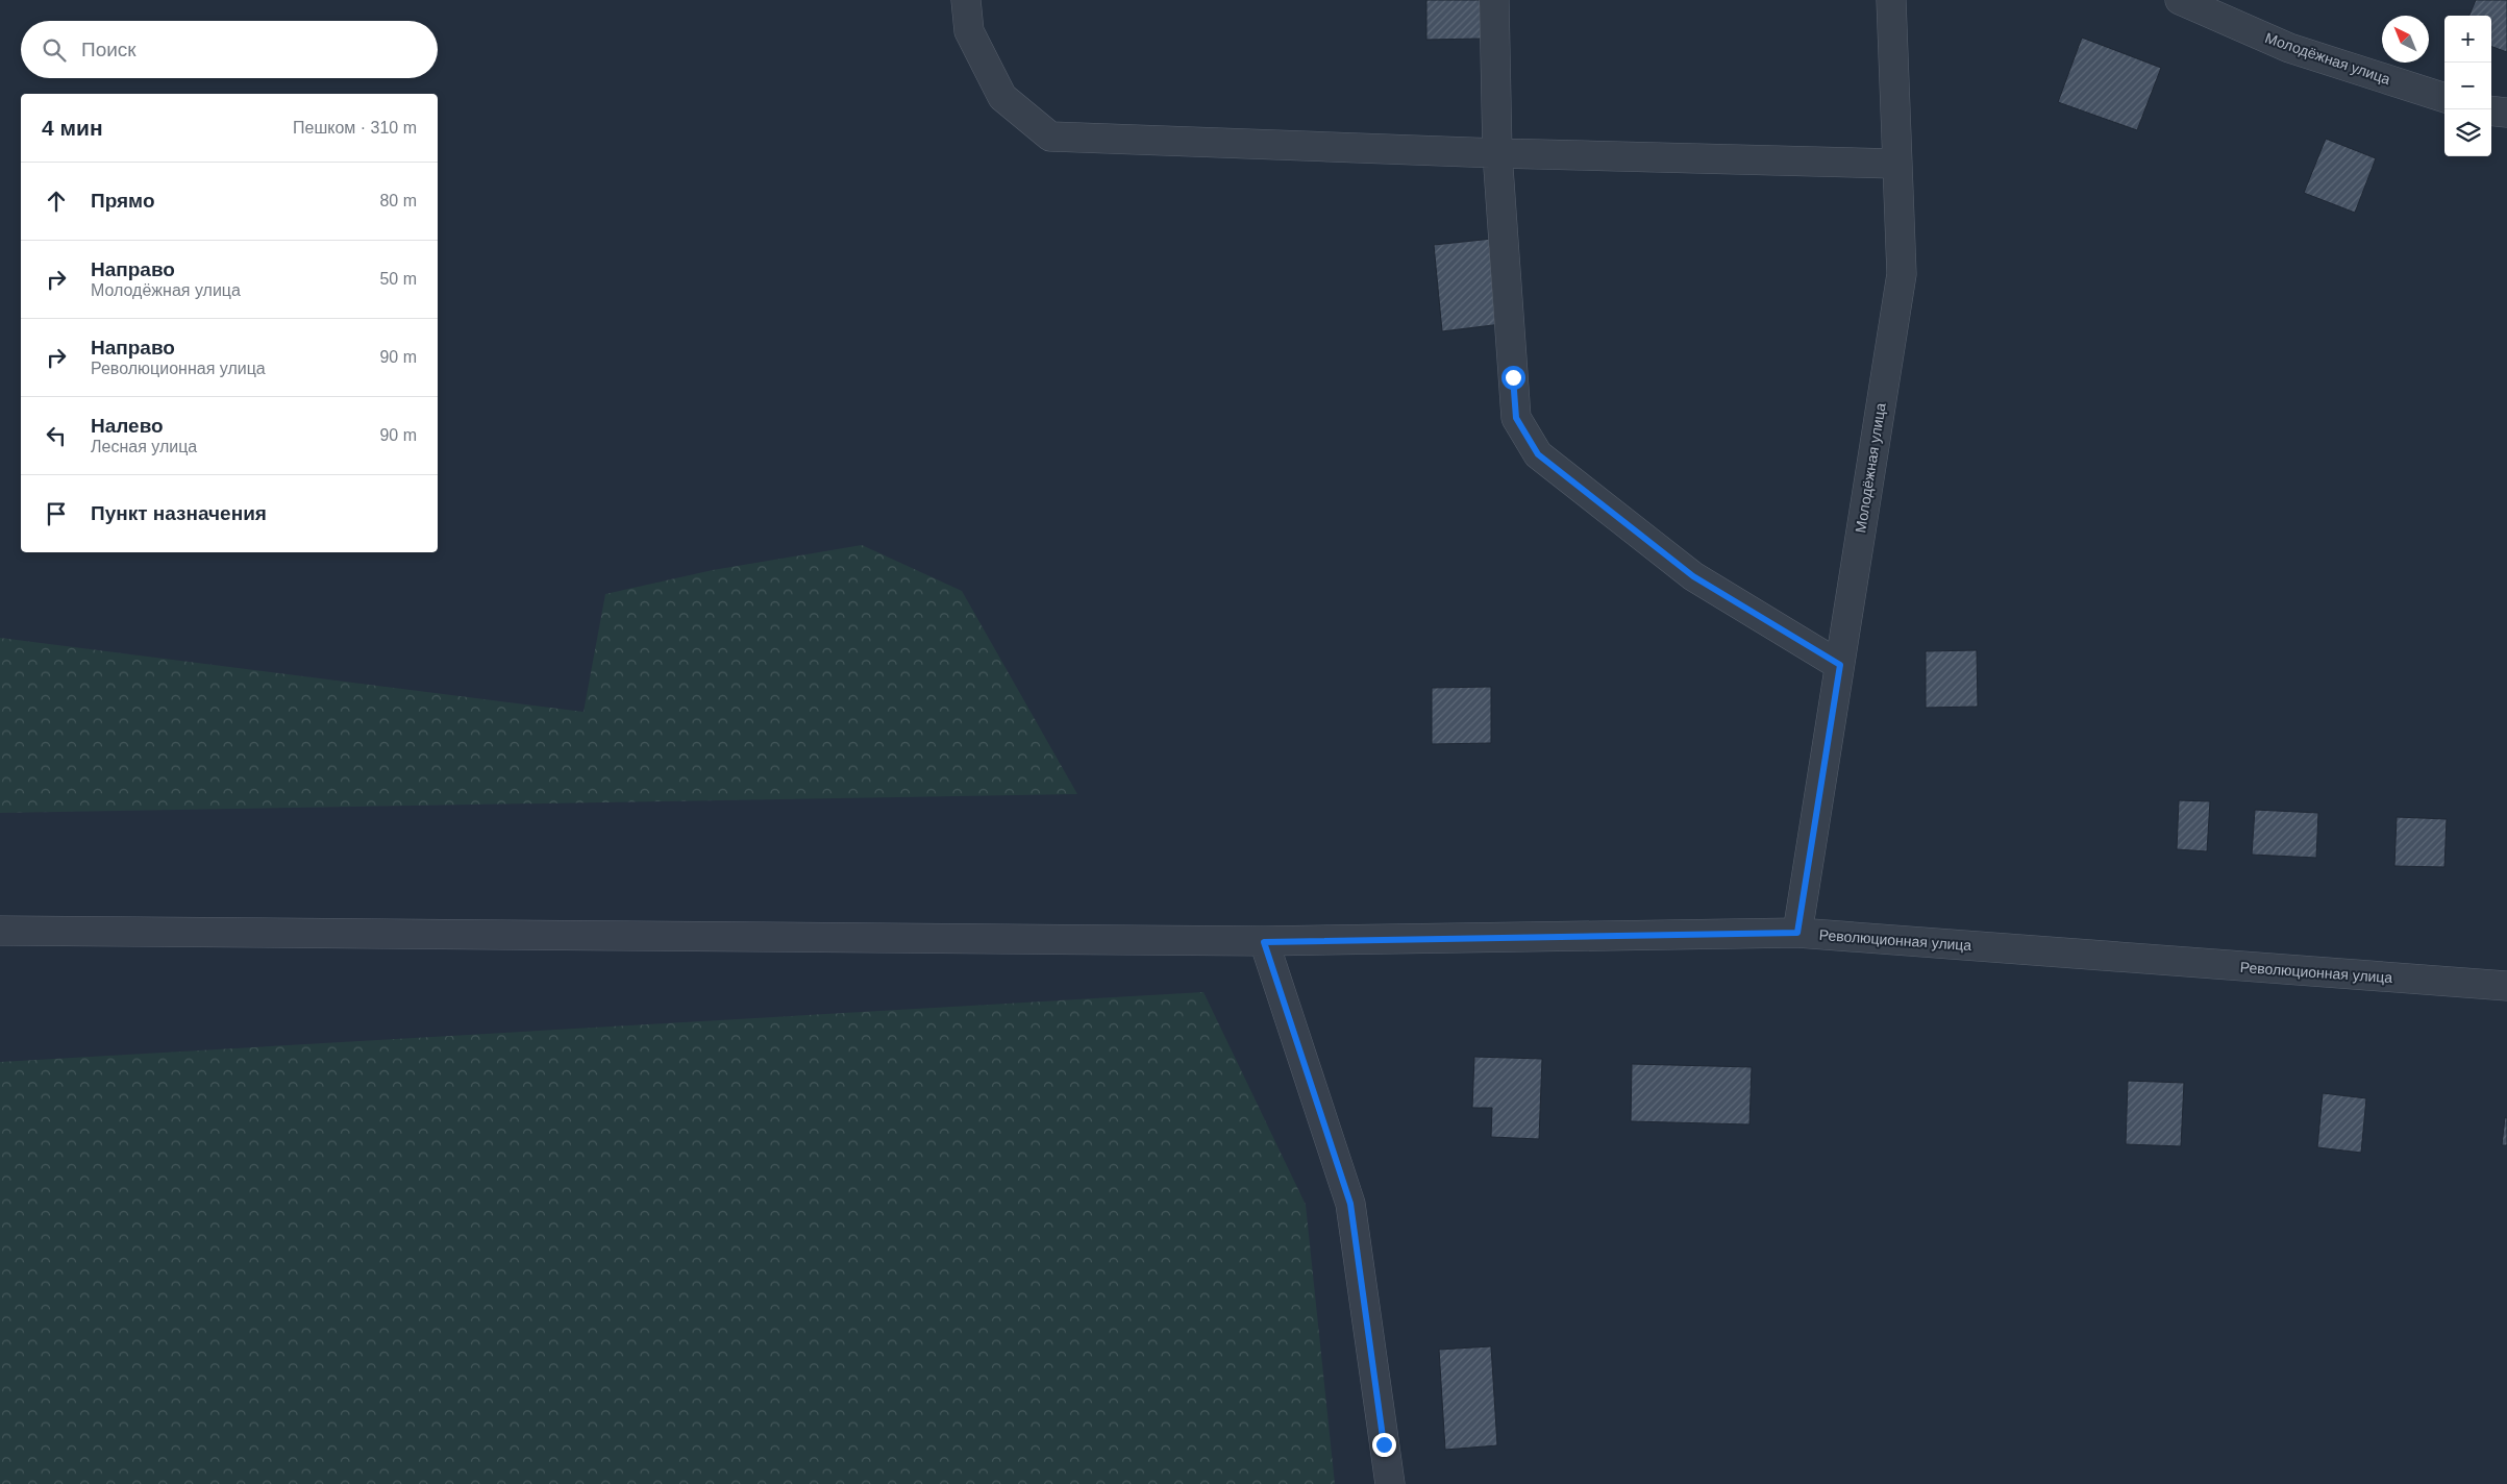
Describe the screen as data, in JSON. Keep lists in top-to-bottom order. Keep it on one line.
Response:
{"streets":{"street":["Молодёжная улица","Революционная улица"]},"crossings":[["Молодёжная улица","Революционная улица"]],"north":"top left","page":{"map_buttons":["+","−"],"search":"Поиск","heading":["4 мин","Пешком · 310 m"],"list":[["Прямо","80 m"],["Направо","Молодёжная улица","50 m"],["Направо","Революционная улица","90 m"],["Налево","Лесная улица","90 m"],"Пункт назначения"]}}
